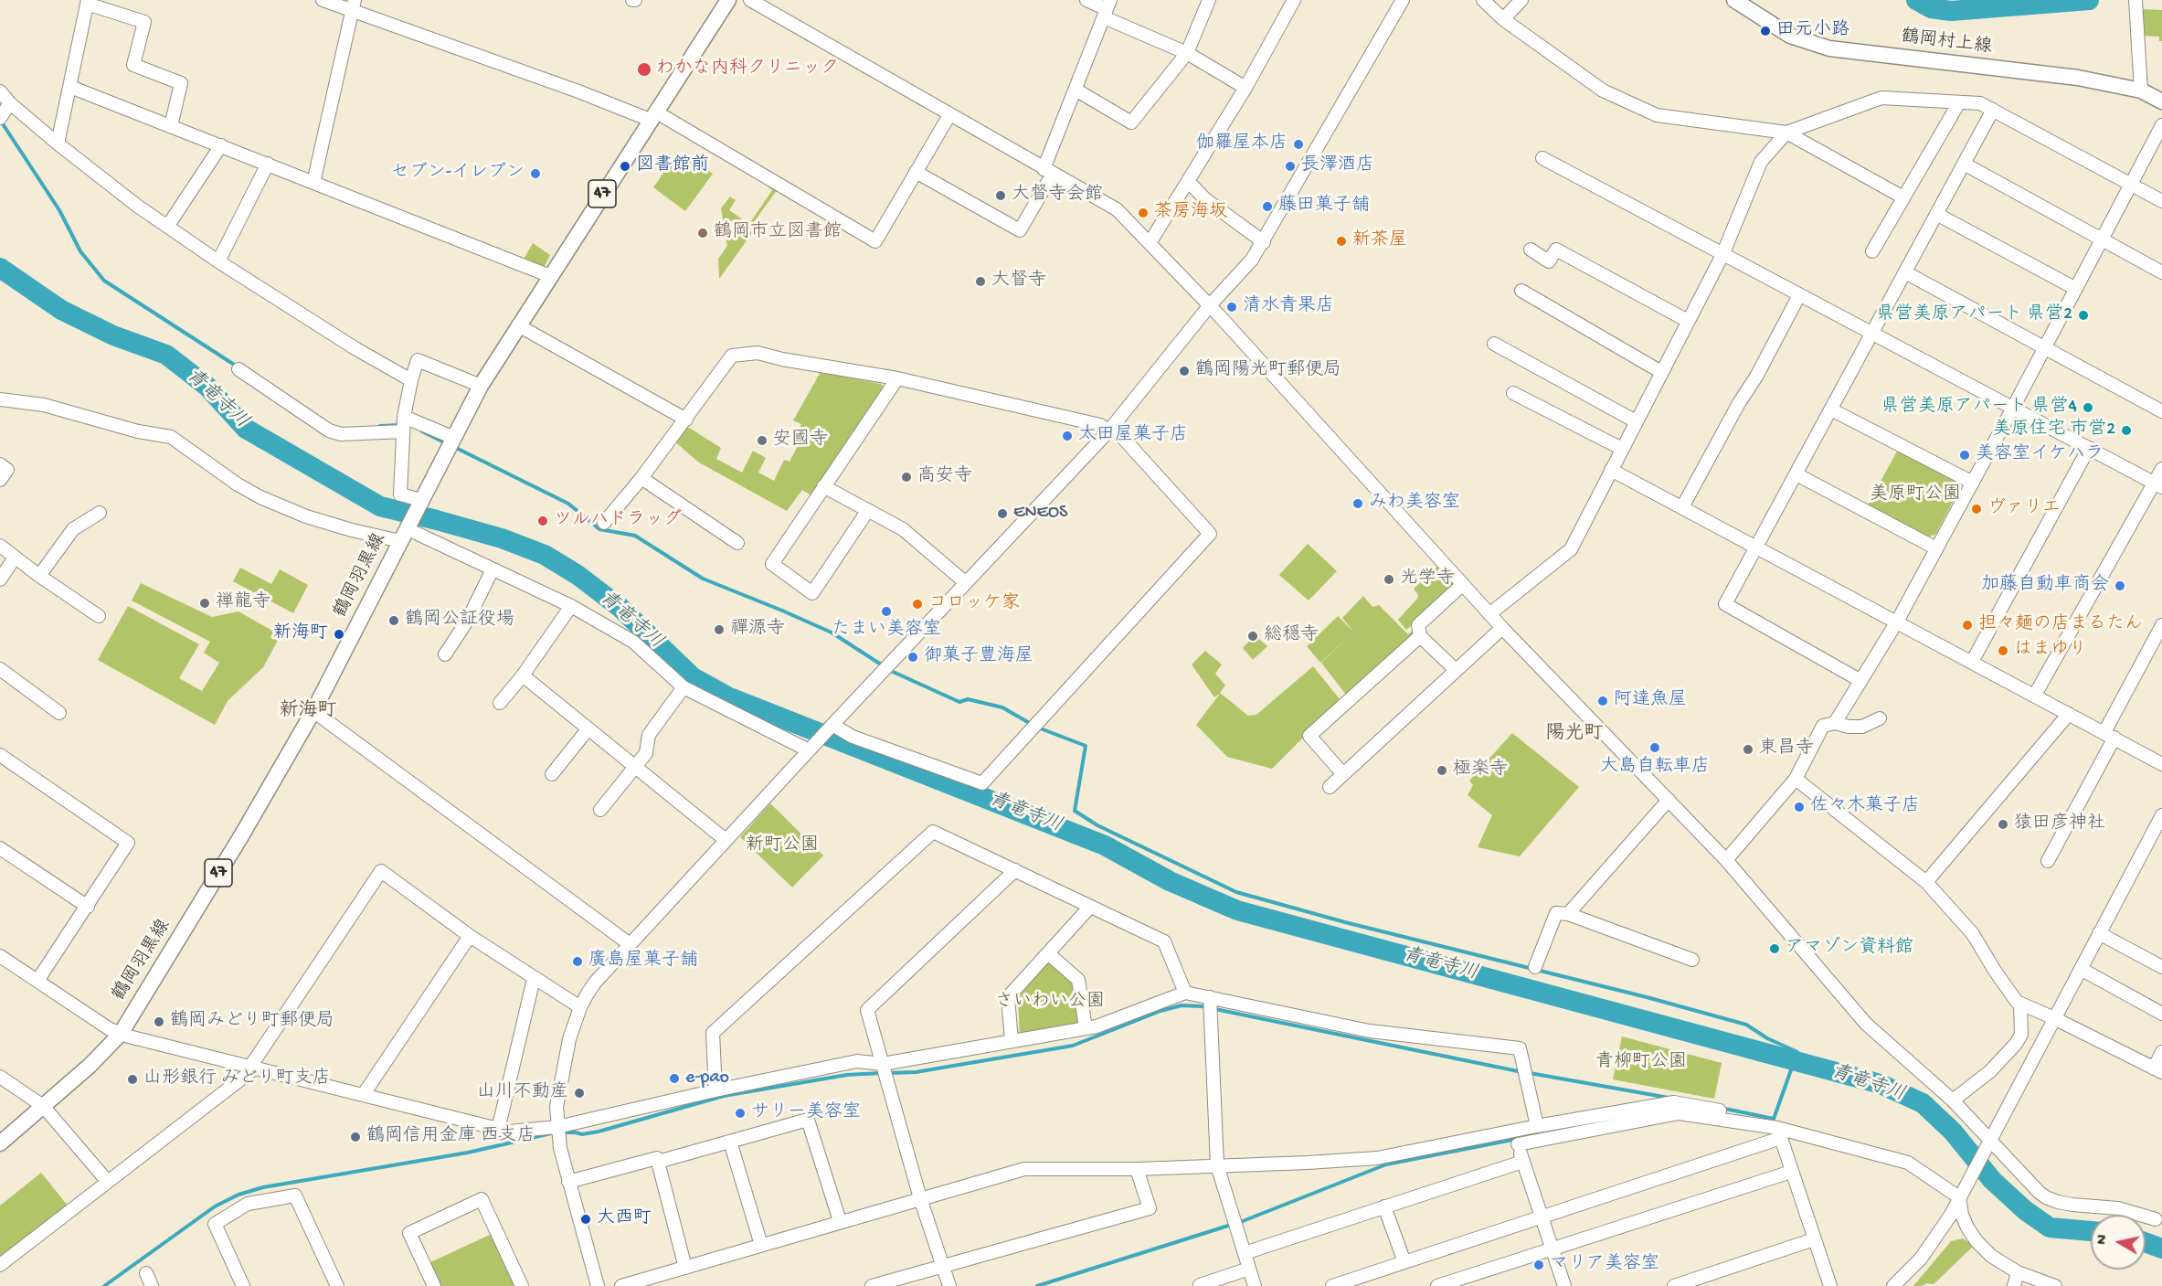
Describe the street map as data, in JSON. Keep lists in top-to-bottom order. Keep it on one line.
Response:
{"streets":{"main road":["鶴岡村上線","47","鶴岡羽黒線"]},"districts":["新海町","陽光町"],"water":["青竜寺川"],"parks":["美原町公園","新町公園","さいわい公園","青柳町公園"],"places":["田元小路","わかな内科クリニック","伽羅屋本店","図書館前","長澤酒店","セブン-イレブン","大督寺会館","藤田菓子舗","茶房海坂","鶴岡市立図書館","新茶屋","大督寺","清水青果店","県営美原アパート 県営2","鶴岡陽光町郵便局","県営美原アパート 県営4","美原住宅 市営2","太田屋菓子店","安國寺","美容室イケハラ","高安寺","みわ美容室","ヴァリエ","ENEOS","ツルハドラッグ","光学寺","加藤自動車商会","禅龍寺","コロッケ家","たまい美容室","鶴岡公証役場","担々麺の店まるたん","禪源寺","新海町","総穏寺","はまゆり","御菓子豊海屋","阿達魚屋","大島自転車店","東昌寺","極楽寺","佐々木菓子店","猿田彦神社","アマゾン資料館","廣島屋菓子舗","鶴岡みどり町郵便局","e-pao","山形銀行 みどり町支店","山川不動産","サリー美容室","鶴岡信用金庫 西支店","大西町","マリア美容室"],"north":"left"}
